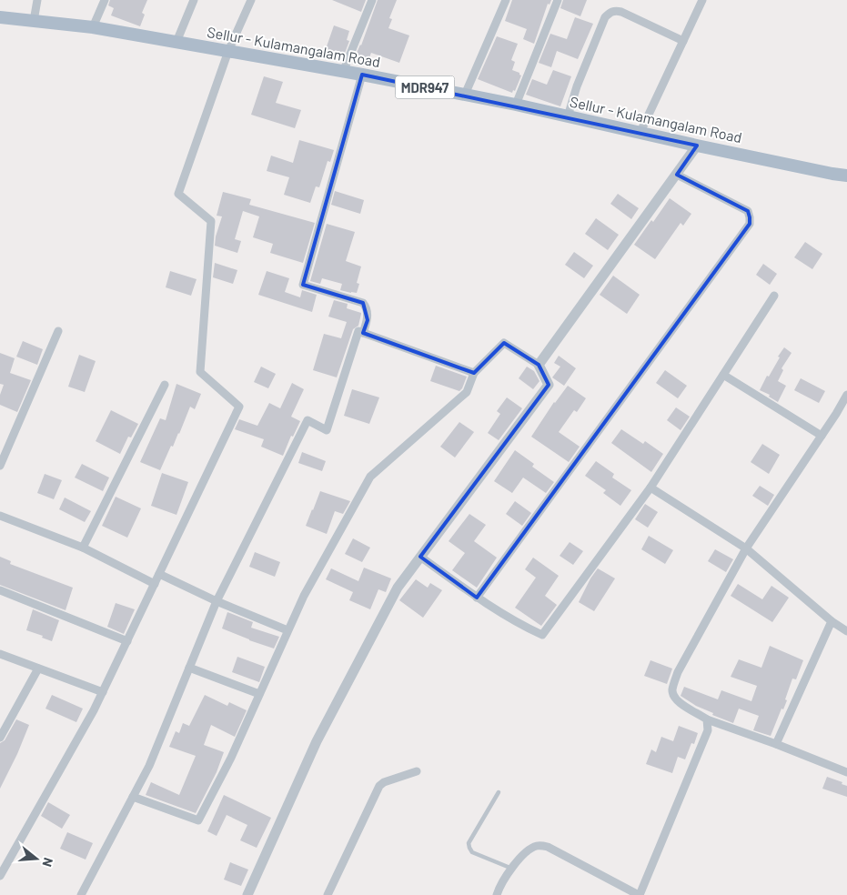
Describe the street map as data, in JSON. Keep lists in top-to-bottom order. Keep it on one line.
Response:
{"streets":{"main road":["Sellur - Kulamangalam Road","MDR947"]},"north":"right"}
